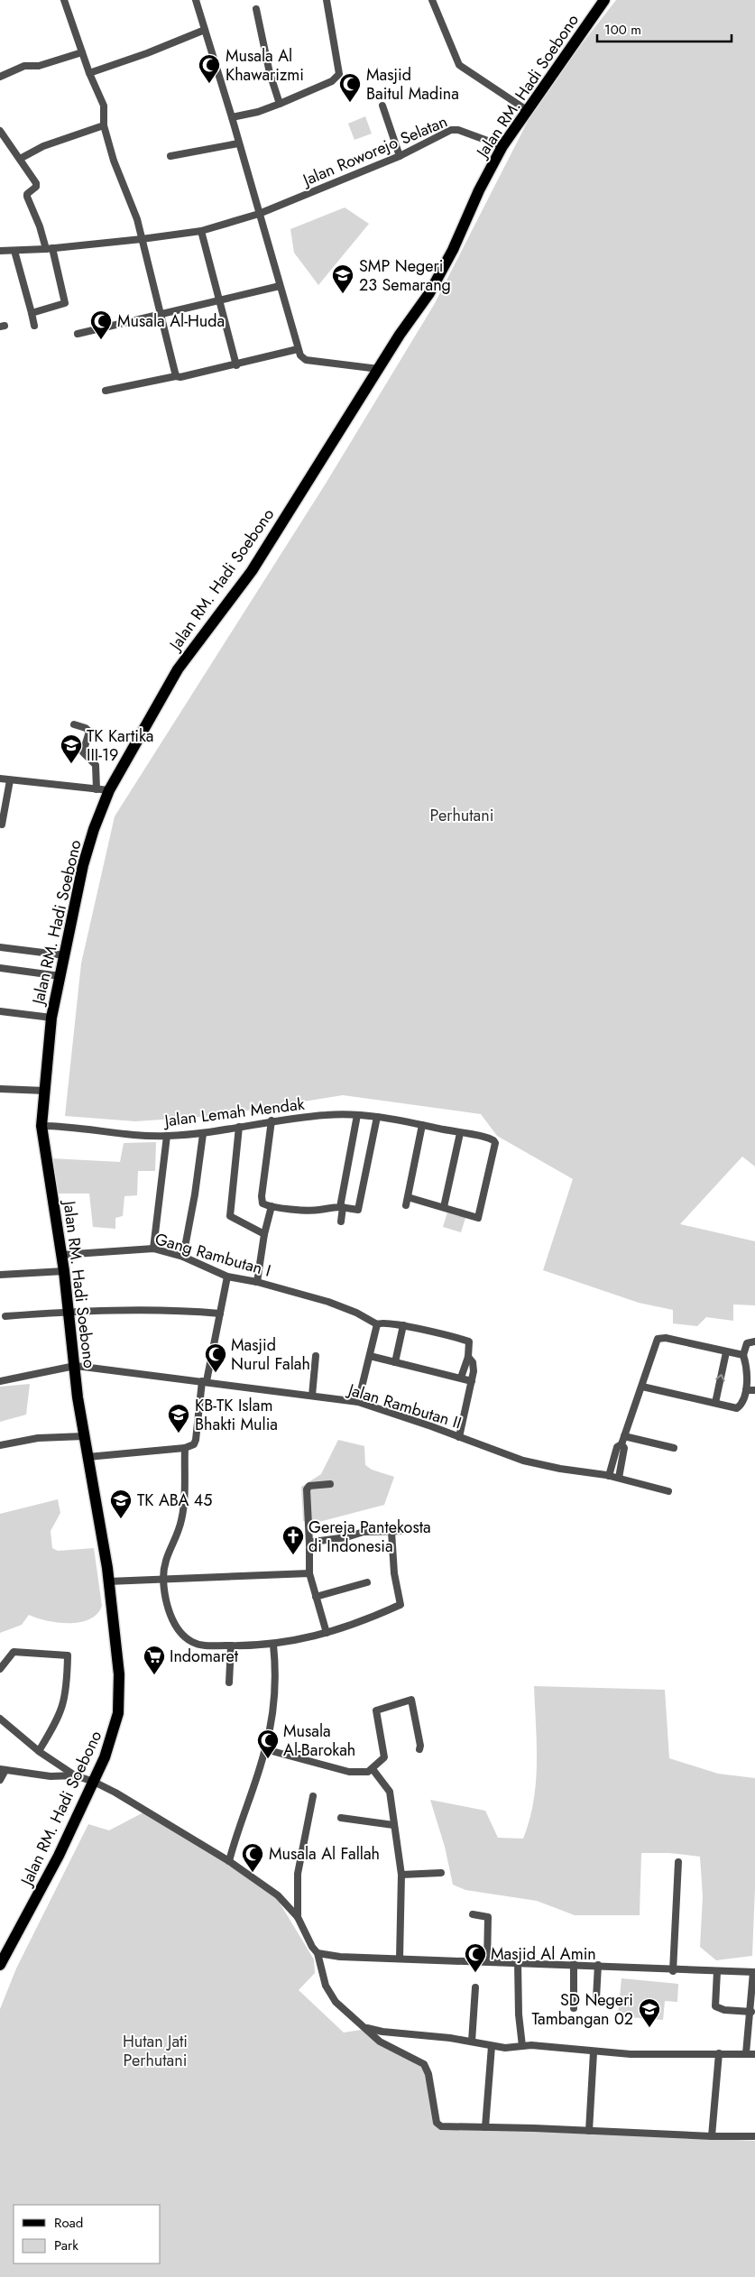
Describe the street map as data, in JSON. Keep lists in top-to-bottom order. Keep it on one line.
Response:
{"streets":{"main road":["Jalan RM. Hadi Soebono"],"street":["Jalan Roworejo Selatan","Jalan Lemah Mendak","Gang Rambutan I","Jalan Rambutan II"]},"crossings":[["Jalan RM. Hadi Soebono","Jalan Roworejo Selatan"],["Jalan RM. Hadi Soebono","Jalan Lemah Mendak"],["Jalan RM. Hadi Soebono","Gang Rambutan I"],["Jalan RM. Hadi Soebono","Jalan Rambutan II"]],"parks":["Perhutani","Hutan Jati Perhutani"],"places":{"mosque":["Musala Al Khawarizmi","Masjid Baitul Madina","Musala Al-Huda","Masjid Nurul Falah","Musala Al-Barokah","Musala Al Fallah","Masjid Al Amin"],"school or university":["SMP Negeri 23 Semarang","TK Kartika III-19","KB-TK Islam Bhakti Mulia","TK ABA 45","SD Negeri Tambangan 02"],"church":["Gereja Pantekosta di Indonesia"],"supermarket":["Indomaret"]},"legend":["Road","Park"],"scale_bar":"100 m"}
